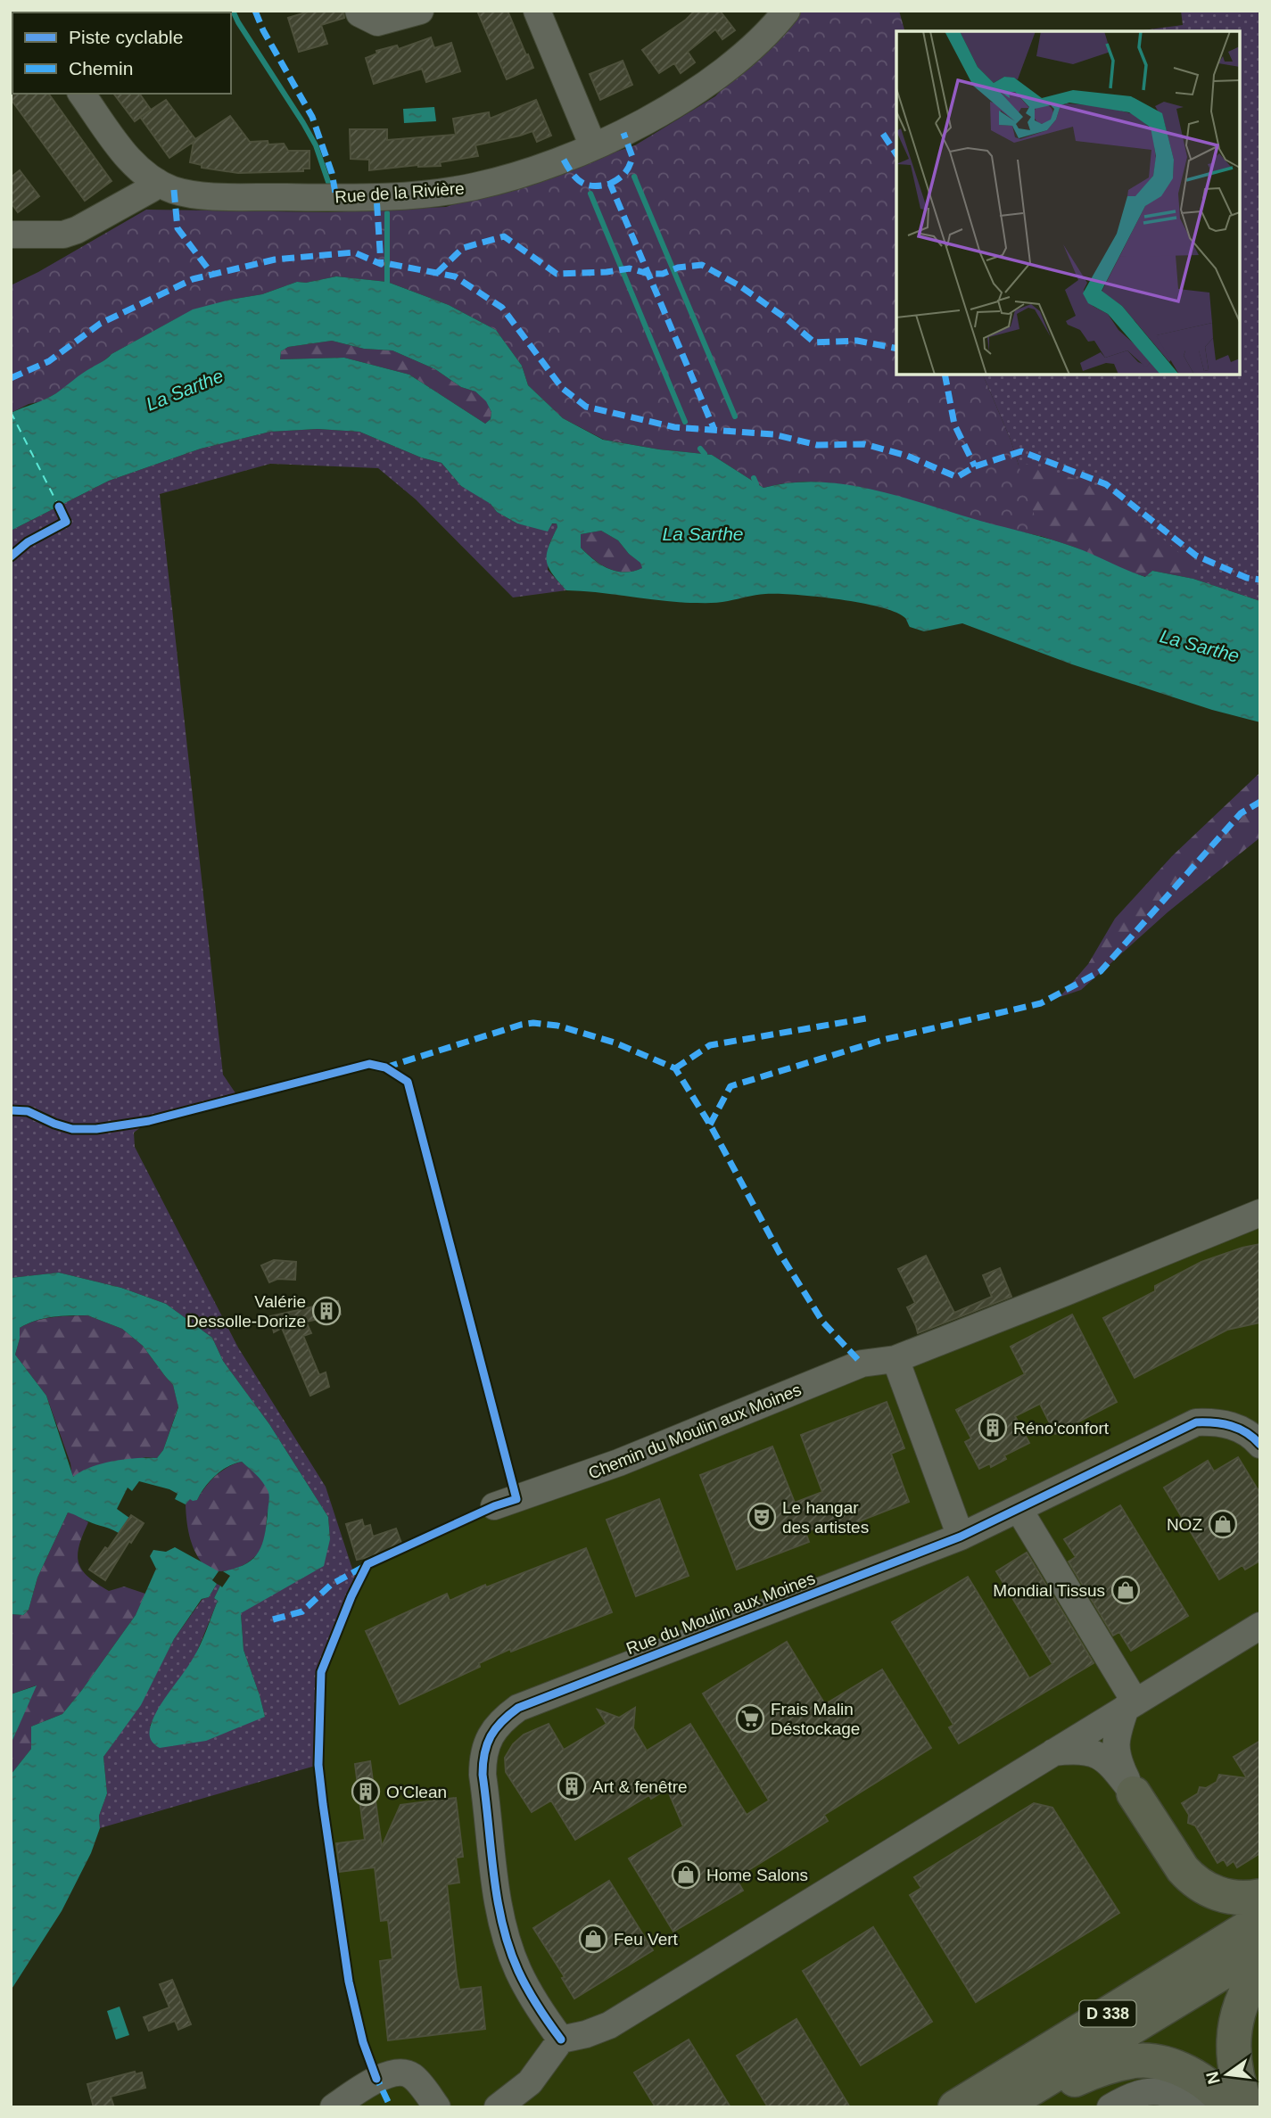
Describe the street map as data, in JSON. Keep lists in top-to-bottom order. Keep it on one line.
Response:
{"streets":{"highway":["D 338"],"street":["Rue de la Rivière","Chemin du Moulin aux Moines","Rue du Moulin aux Moines"]},"water":["La Sarthe"],"places":{"building":["Valérie Dessolle-Dorize","Réno'confort","Art & fenêtre","O'Clean"],"theatre":["Le hangar des artistes"],"shop":["NOZ","Mondial Tissus","Home Salons","Feu Vert"],"supermarket":["Frais Malin Déstockage"]},"legend":["Piste cyclable","Chemin"],"north":"left"}
